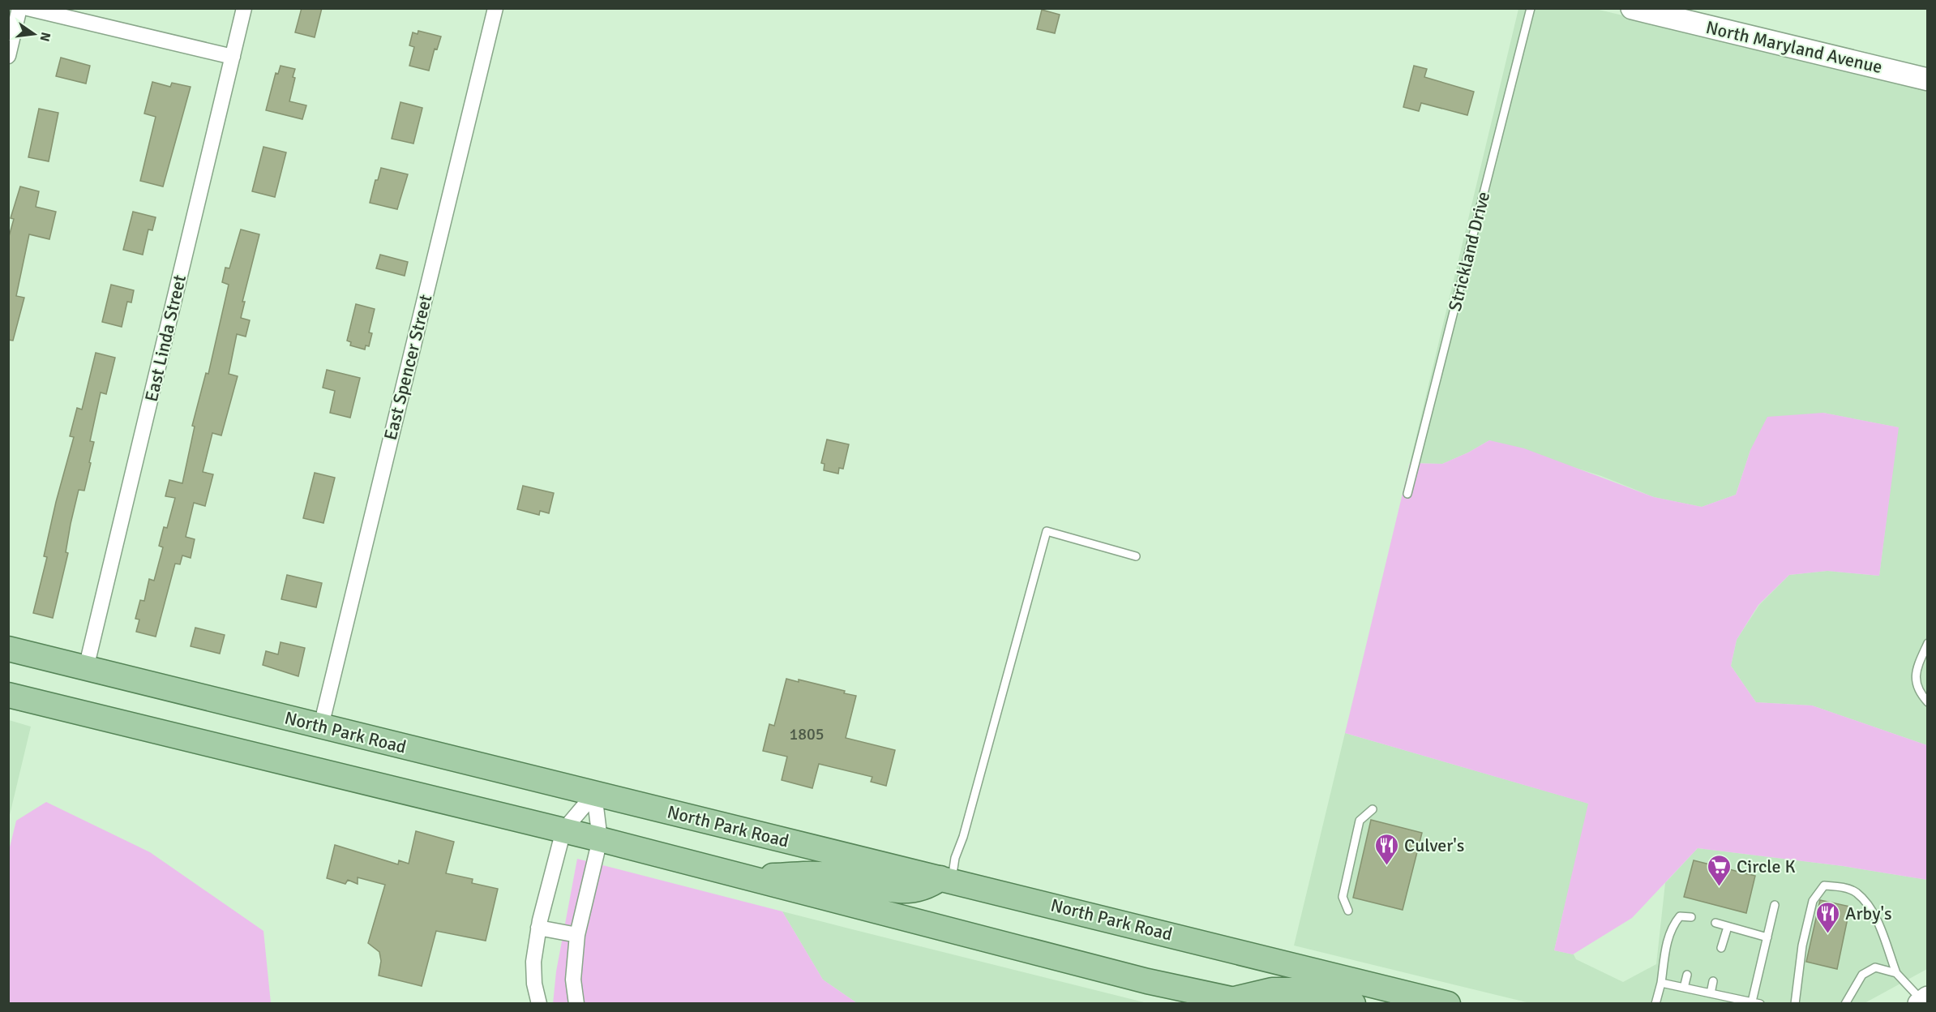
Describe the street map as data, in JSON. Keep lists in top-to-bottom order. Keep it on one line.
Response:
{"streets":{"main road":["North Park Road"],"street":["North Maryland Avenue","East Linda Street","East Spencer Street"],"lane":["Strickland Drive"]},"crossings":[["East Linda Street","North Park Road"],["East Spencer Street","North Park Road"]],"places":{"restaurant":["Culver's","Arby's"],"supermarket":["Circle K"]},"house_numbers":["1805"],"north":"right"}
